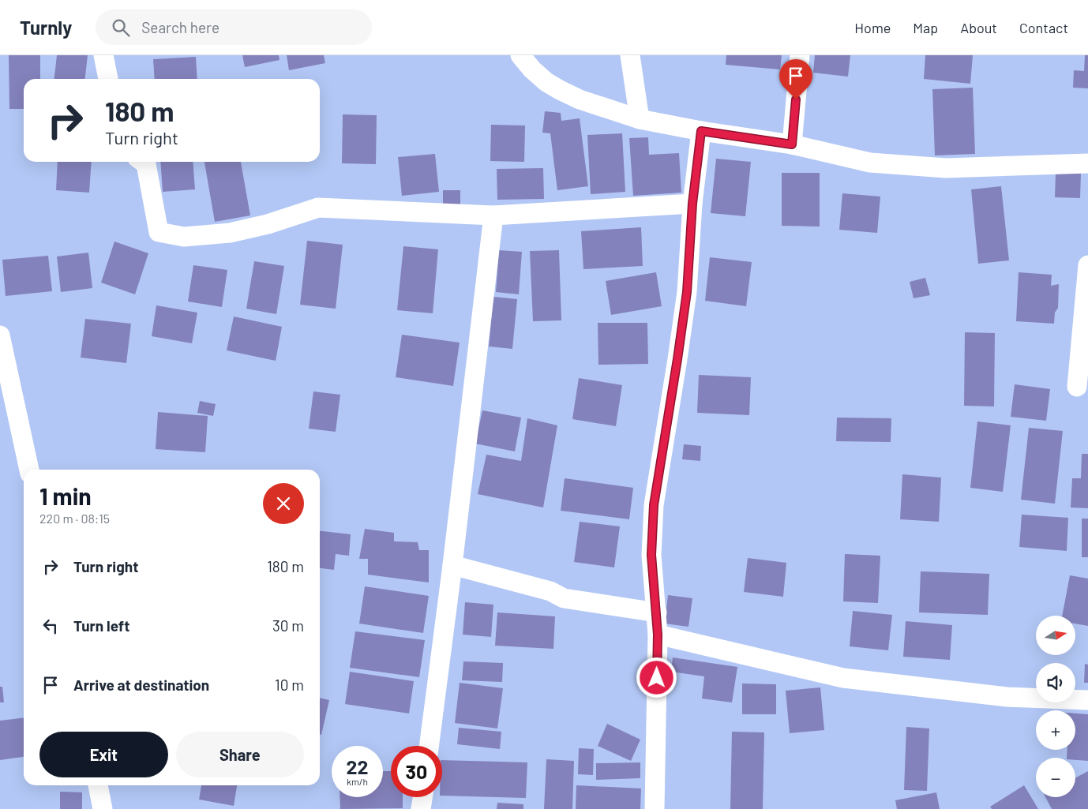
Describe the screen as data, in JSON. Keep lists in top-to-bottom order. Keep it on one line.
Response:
{"north":"right","page":{"header":"Turnly","search":"Search here","nav":["Home","Map","About","Contact"],"turn":["180 m","Turn right"],"heading":["1 min","220 m · 08:15"],"list":[{"name":"Turn right","value":"180 m"},{"name":"Turn left","value":"30 m"},{"name":"Arrive at destination","value":"10 m"}],"map_buttons":["+","−"],"buttons":["Exit","Share"],"speed":"22 km/h","limit":"30"}}
